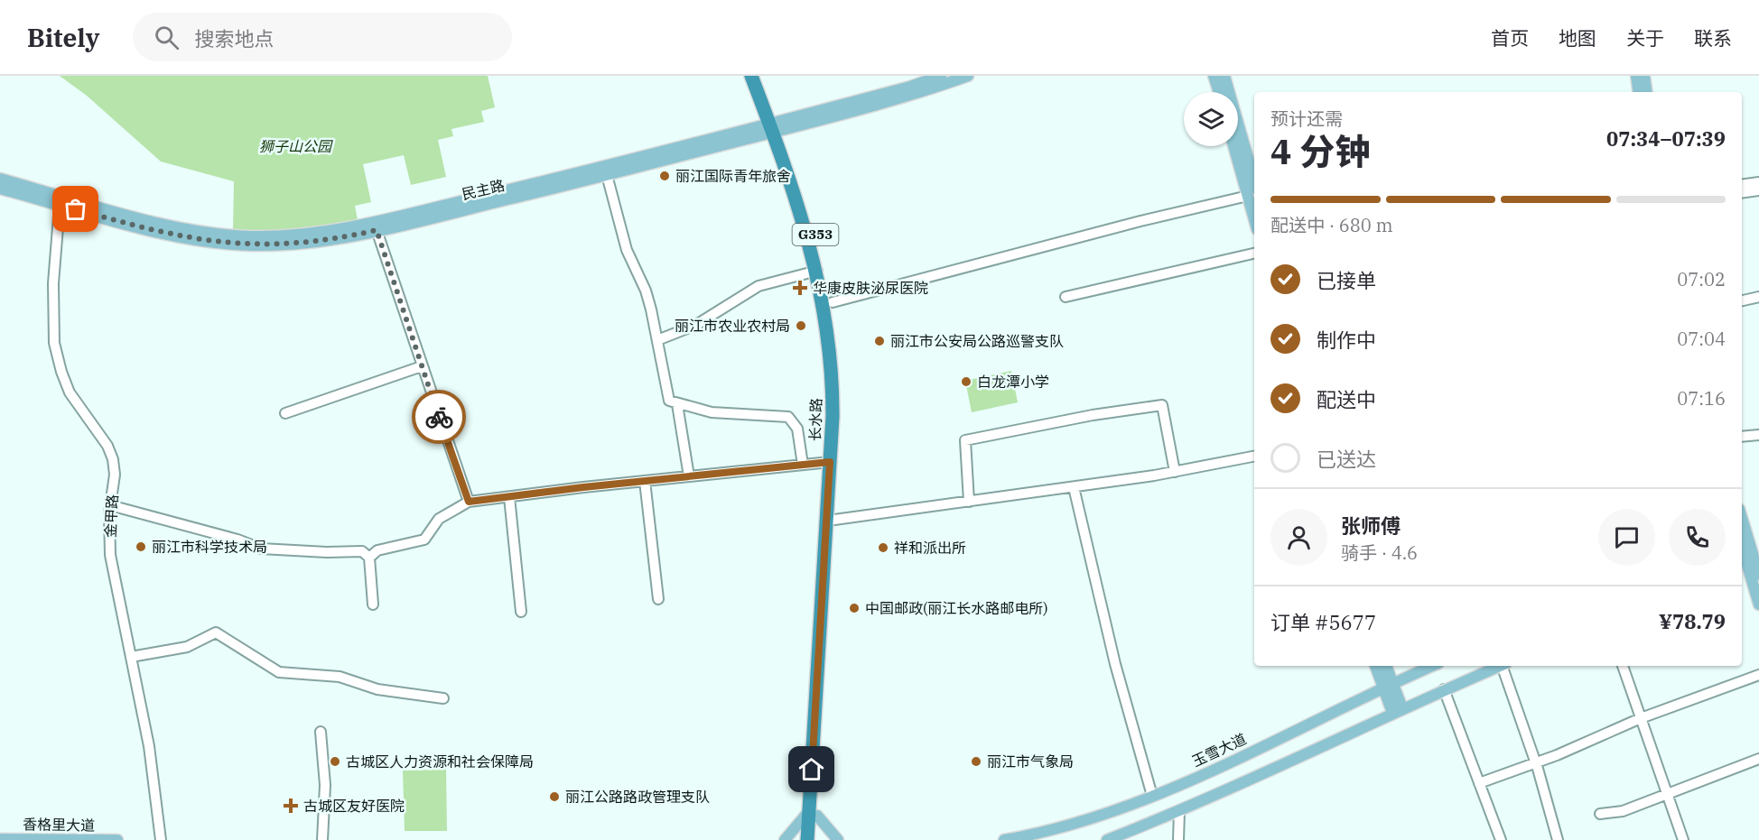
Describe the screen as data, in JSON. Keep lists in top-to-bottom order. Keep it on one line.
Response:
{"streets":{"highway":["G353","长水路"],"main road":["民主路","玉雪大道","香格里大道"],"street":["金甲路"]},"crossings":[["民主路","长水路"],["民主路","金甲路"]],"parks":["狮子山公园"],"places":{"other":["丽江国际青年旅舍","丽江市农业农村局","丽江市公安局公路巡警支队","白龙潭小学","丽江市科学技术局","祥和派出所","中国邮政(丽江长水路邮电所)","古城区人力资源和社会保障局","丽江市气象局","丽江公路路政管理支队"],"health":["华康皮肤泌尿医院","古城区友好医院"]},"page":{"header":"Bitely","search":"搜索地点","nav":["首页","地图","关于","联系"],"heading":["4 分钟","预计还需","07:34–07:39"],"panel":["张师傅","骑手 · 4.6","订单 #5677","¥78.79"],"bar":"配送中 · 680 m","list":[["已接单","07:02"],["制作中","07:04"],["配送中","07:16"],"已送达"]}}
